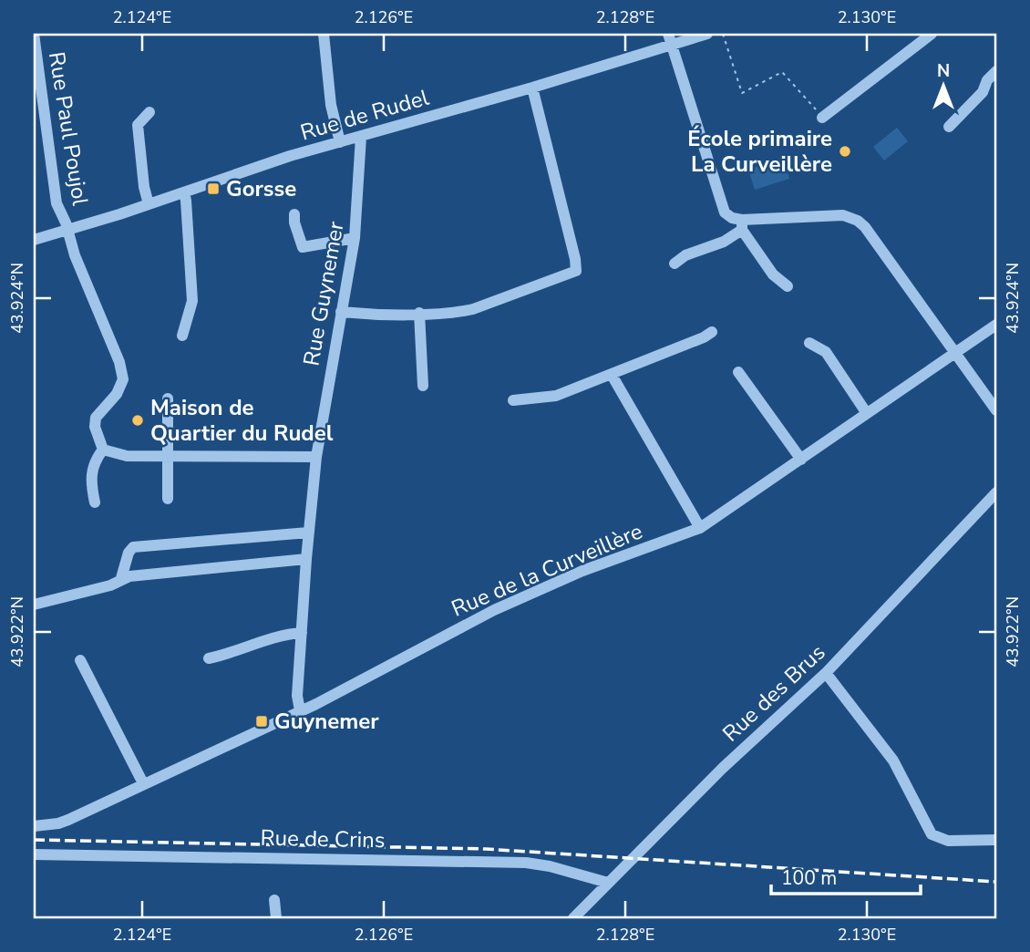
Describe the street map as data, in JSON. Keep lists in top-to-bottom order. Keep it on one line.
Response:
{"streets":{"street":["Rue de Rudel","Rue Paul Poujol","Rue Guynemer","Rue de la Curveillère","Rue des Brus","Rue de Crins"]},"crossings":[["Rue de Rudel","Rue Paul Poujol"],["Rue de Rudel","Rue Guynemer"],["Rue Guynemer","Rue de la Curveillère"],["Rue des Brus","Rue de Crins"]],"places":{"other":["École primaire La Curveillère","Maison de Quartier du Rudel"],"transit":["Gorsse","Guynemer"]},"scale_bar":"100 m","north":"top","coordinates":["2.124°E","2.126°E","2.128°E","2.130°E","43.924°N","43.922°N"]}
